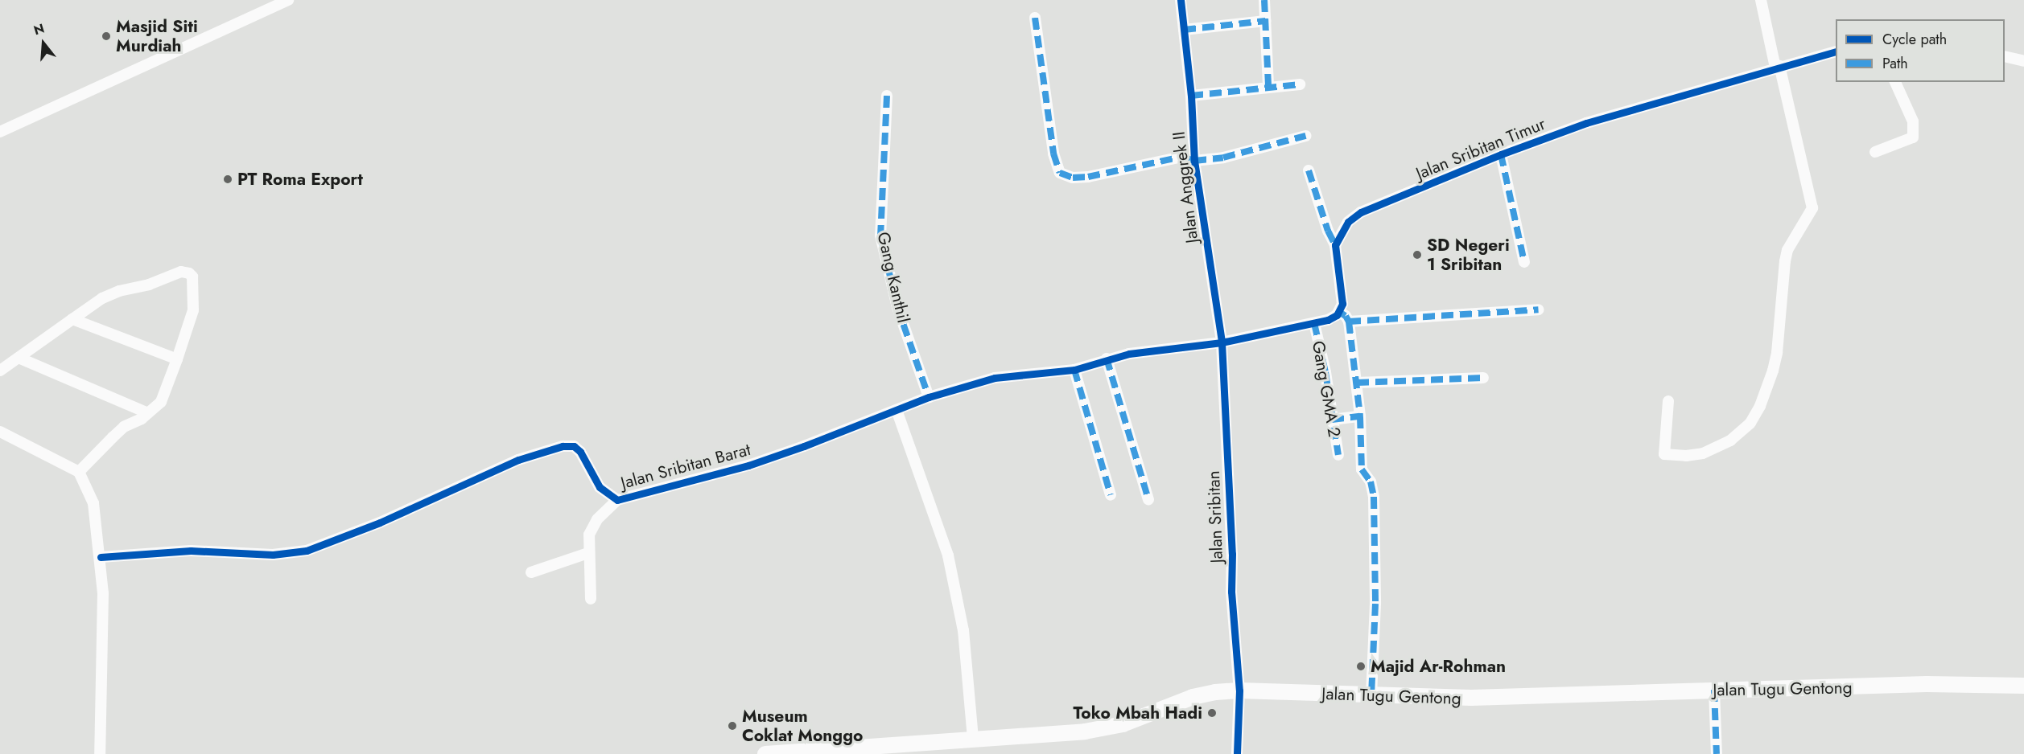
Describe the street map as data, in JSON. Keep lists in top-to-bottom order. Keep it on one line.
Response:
{"streets":{"main road":["Jalan Tugu Gentong"],"street":["Jalan Sribitan Timur","Jalan Anggrek II","Gang Kanthil","Gang GMA 2","Jalan Sribitan Barat","Jalan Sribitan"]},"crossings":[["Jalan Anggrek II","Jalan Sribitan Barat"],["Jalan Anggrek II","Jalan Sribitan"],["Gang Kanthil","Jalan Sribitan Barat"],["Jalan Sribitan Barat","Jalan Sribitan"],["Jalan Sribitan","Jalan Tugu Gentong"]],"places":["Masjid Siti Murdiah","PT Roma Export","SD Negeri 1 Sribitan","Majid Ar-Rohman","Toko Mbah Hadi","Museum Coklat Monggo"],"legend":["Cycle path","Path"],"north":"top"}
